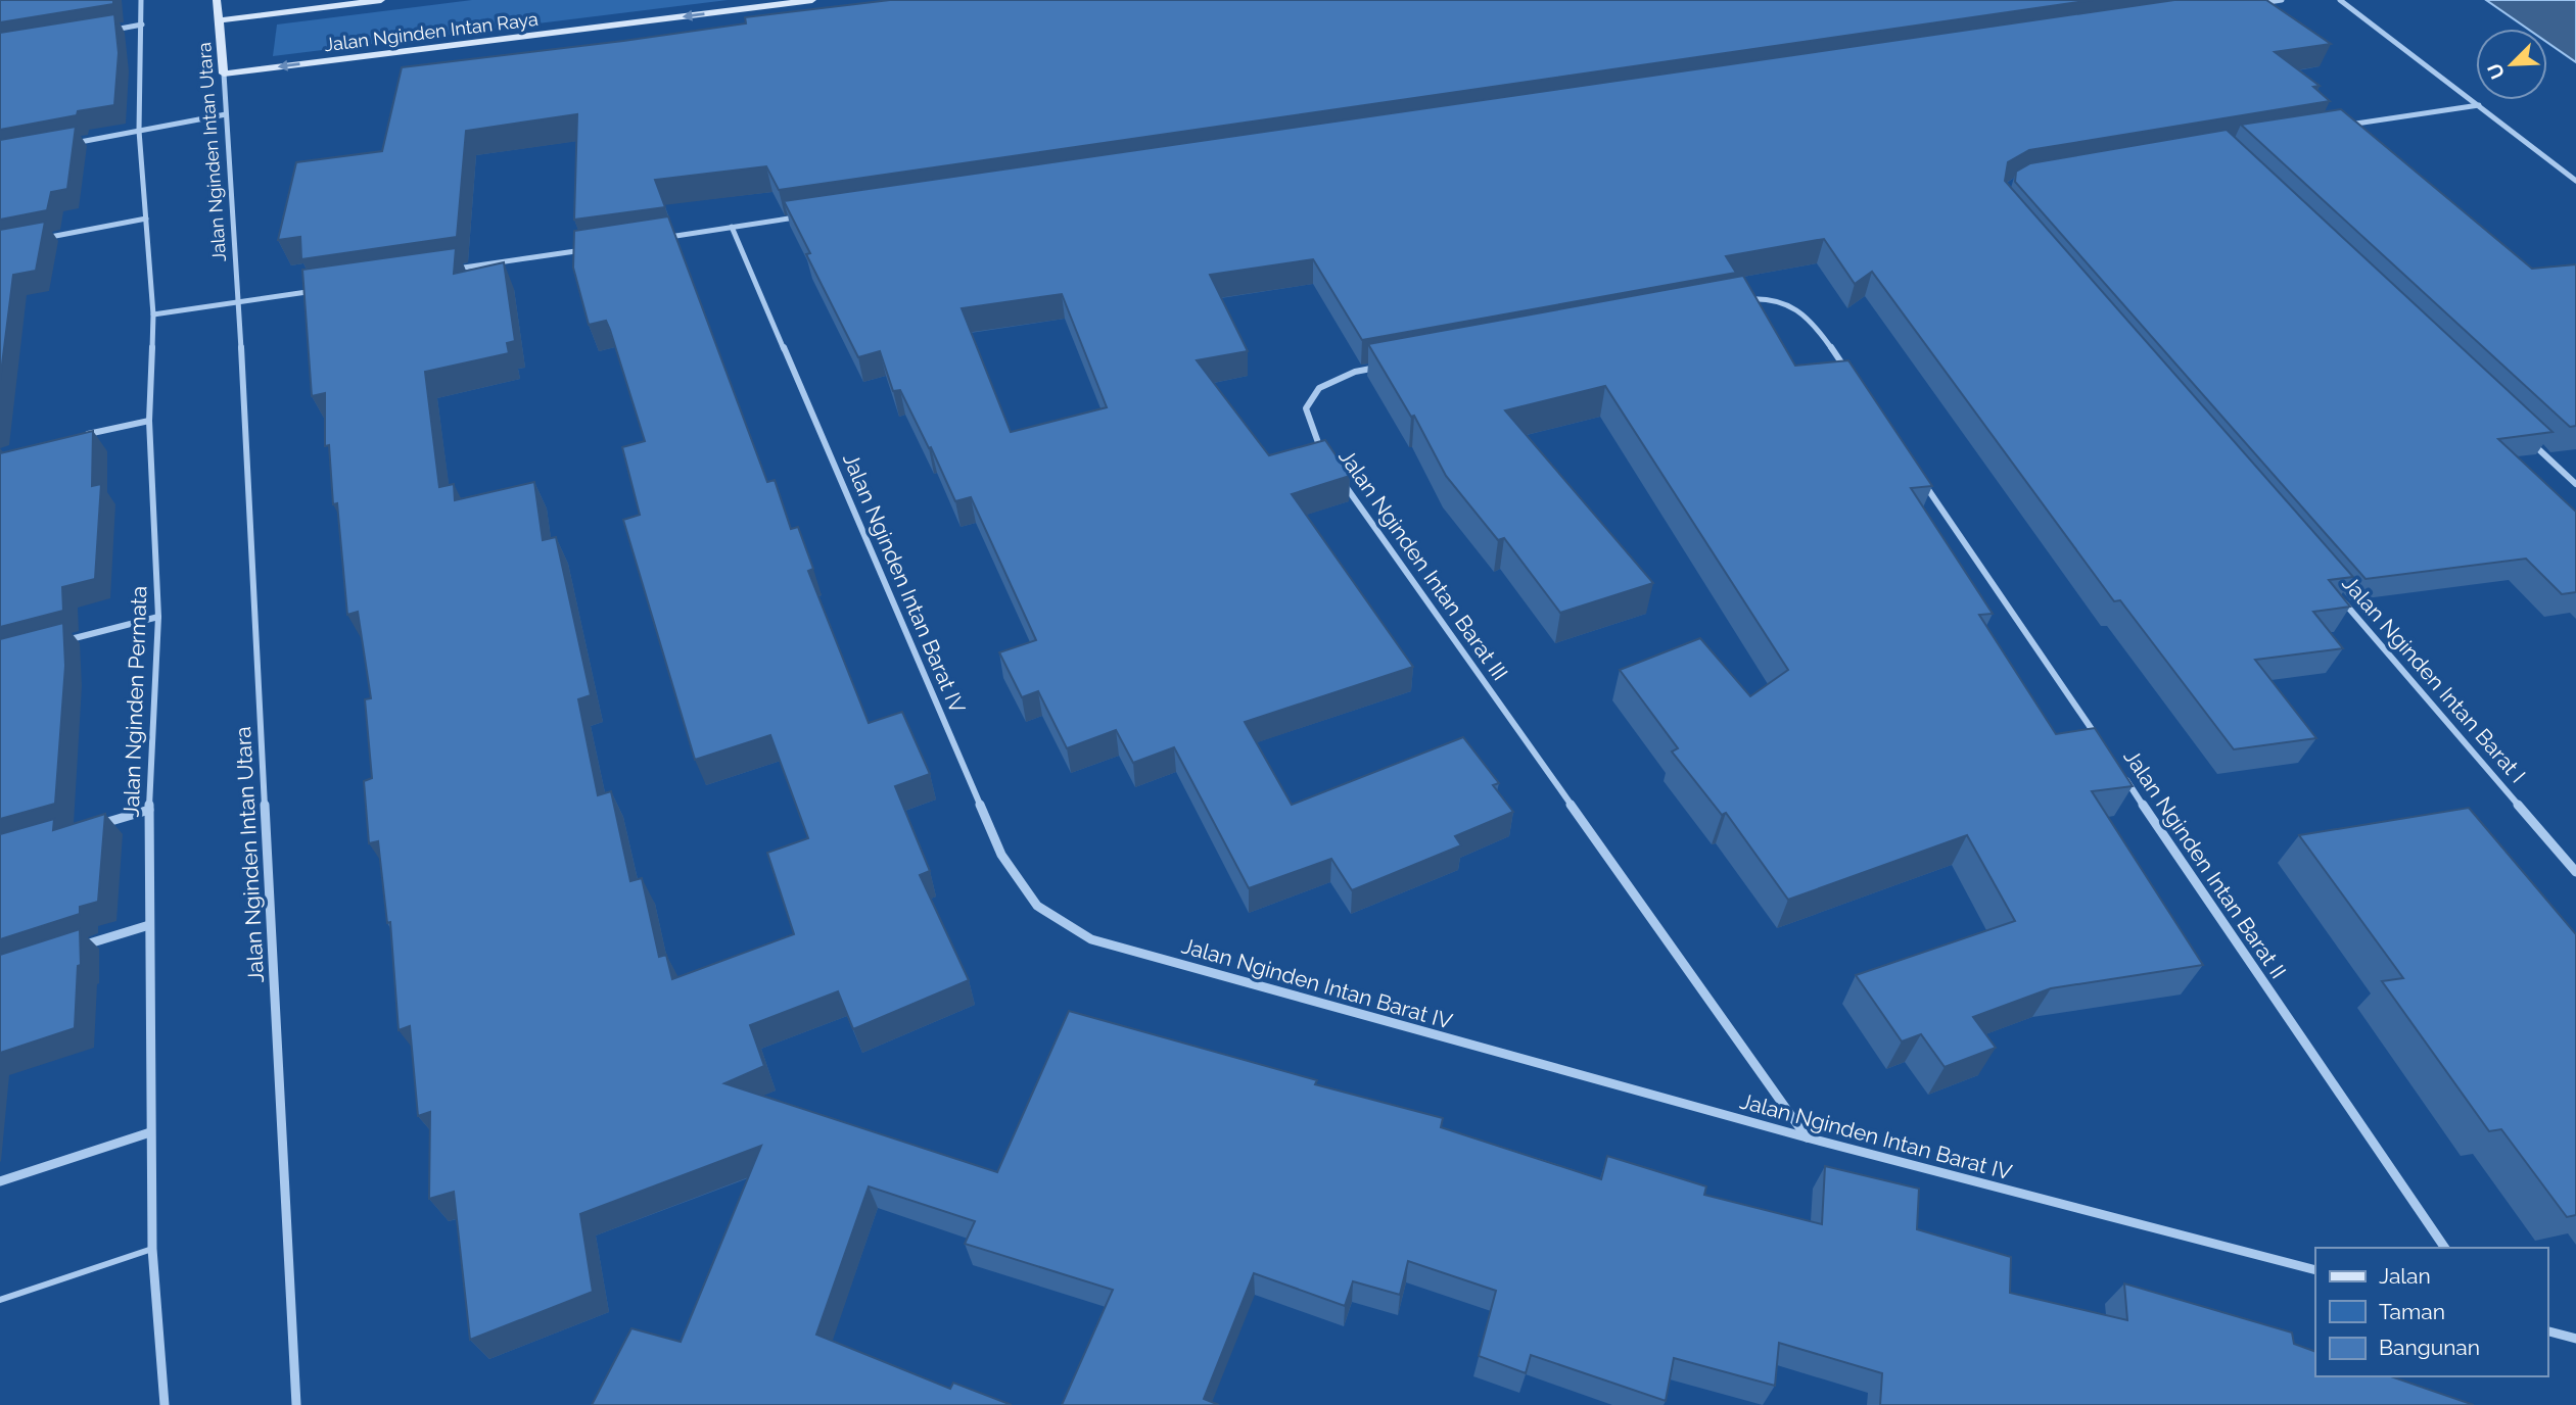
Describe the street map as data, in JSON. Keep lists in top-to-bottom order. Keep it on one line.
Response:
{"streets":{"street":["Jalan Nginden Intan Raya","Jalan Nginden Intan Utara","Jalan Nginden Intan Barat III","Jalan Nginden Intan Barat IV","Jalan Nginden Intan Barat I","Jalan Nginden Permata","Jalan Nginden Intan Barat II"]},"crossings":[["Jalan Nginden Intan Raya","Jalan Nginden Intan Utara"],["Jalan Nginden Intan Barat III","Jalan Nginden Intan Barat IV"]],"one_way":["Jalan Nginden Intan Raya"],"legend":["Jalan","Taman","Bangunan"],"north":"bottom left"}
